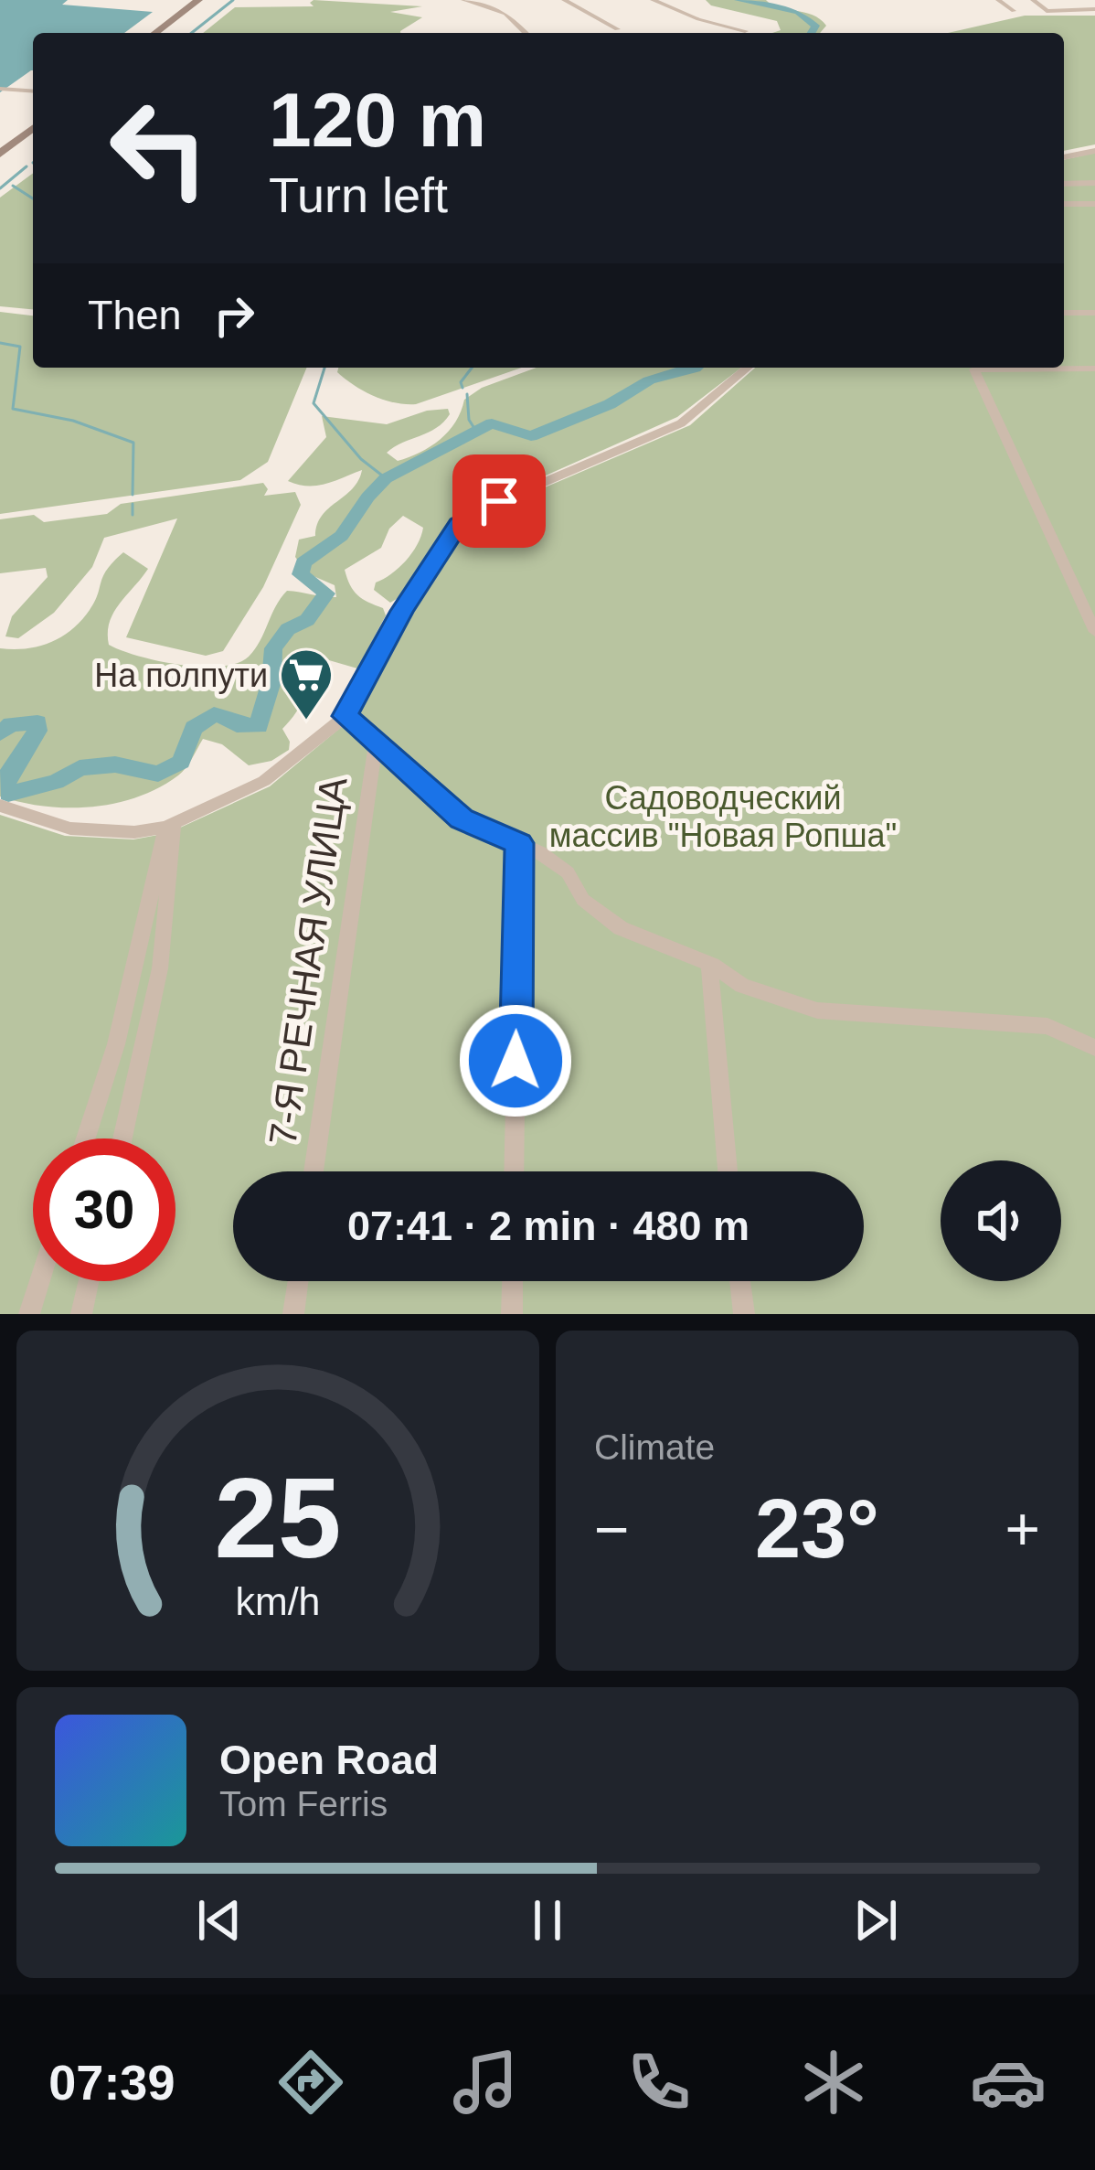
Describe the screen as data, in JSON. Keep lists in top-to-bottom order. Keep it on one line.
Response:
{"streets":{"street":["7-Я РЕЧНАЯ УЛИЦА"]},"parks":["Садоводческий массив \"Новая Ропша\""],"places":{"supermarket":["На полпути"]},"page":{"turn":["120 m","Turn left"],"then":"Then","limit":"30","trip":"07:41 · 2 min · 480 m","tile":"Climate","heat":["−","23°","+"],"song":["Open Road","Tom Ferris"],"tabs":"07:39","gauge":["25","km/h"]}}
